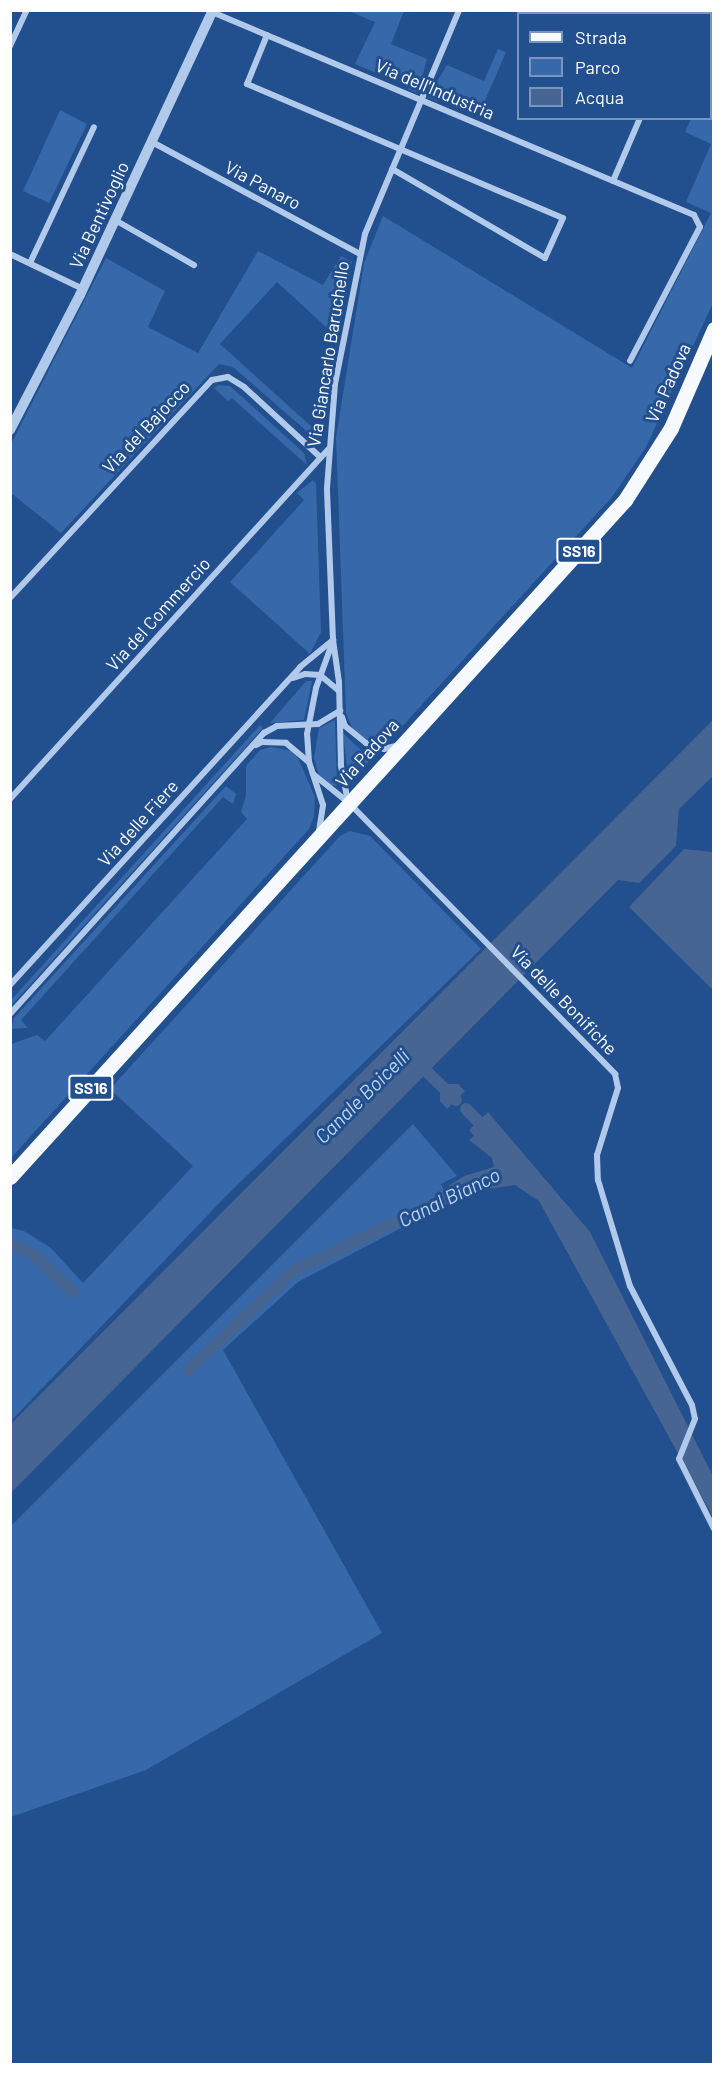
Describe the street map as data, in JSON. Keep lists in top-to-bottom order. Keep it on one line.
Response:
{"streets":{"main road":["Via Padova","SS16"],"street":["Via dell'Industria","Via Panaro","Via Bentivoglio","Via Giancarlo Baruchello","Via del Bajocco","Via del Commercio","Via delle Fiere","Via delle Bonifiche"]},"crossings":[["Via dell'Industria","Via Bentivoglio"],["Via dell'Industria","Via Giancarlo Baruchello"],["Via Panaro","Via Bentivoglio"],["Via Panaro","Via Giancarlo Baruchello"],["Via Giancarlo Baruchello","Via Padova"],["Via Giancarlo Baruchello","Via del Commercio"],["Via Giancarlo Baruchello","Via delle Fiere"],["Via Giancarlo Baruchello","Via delle Bonifiche"],["Via Padova","Via delle Bonifiche"],["Via del Bajocco","Via del Commercio"]],"water":["Canale Boicelli","Canal Bianco"],"legend":["Strada","Parco","Acqua"]}
